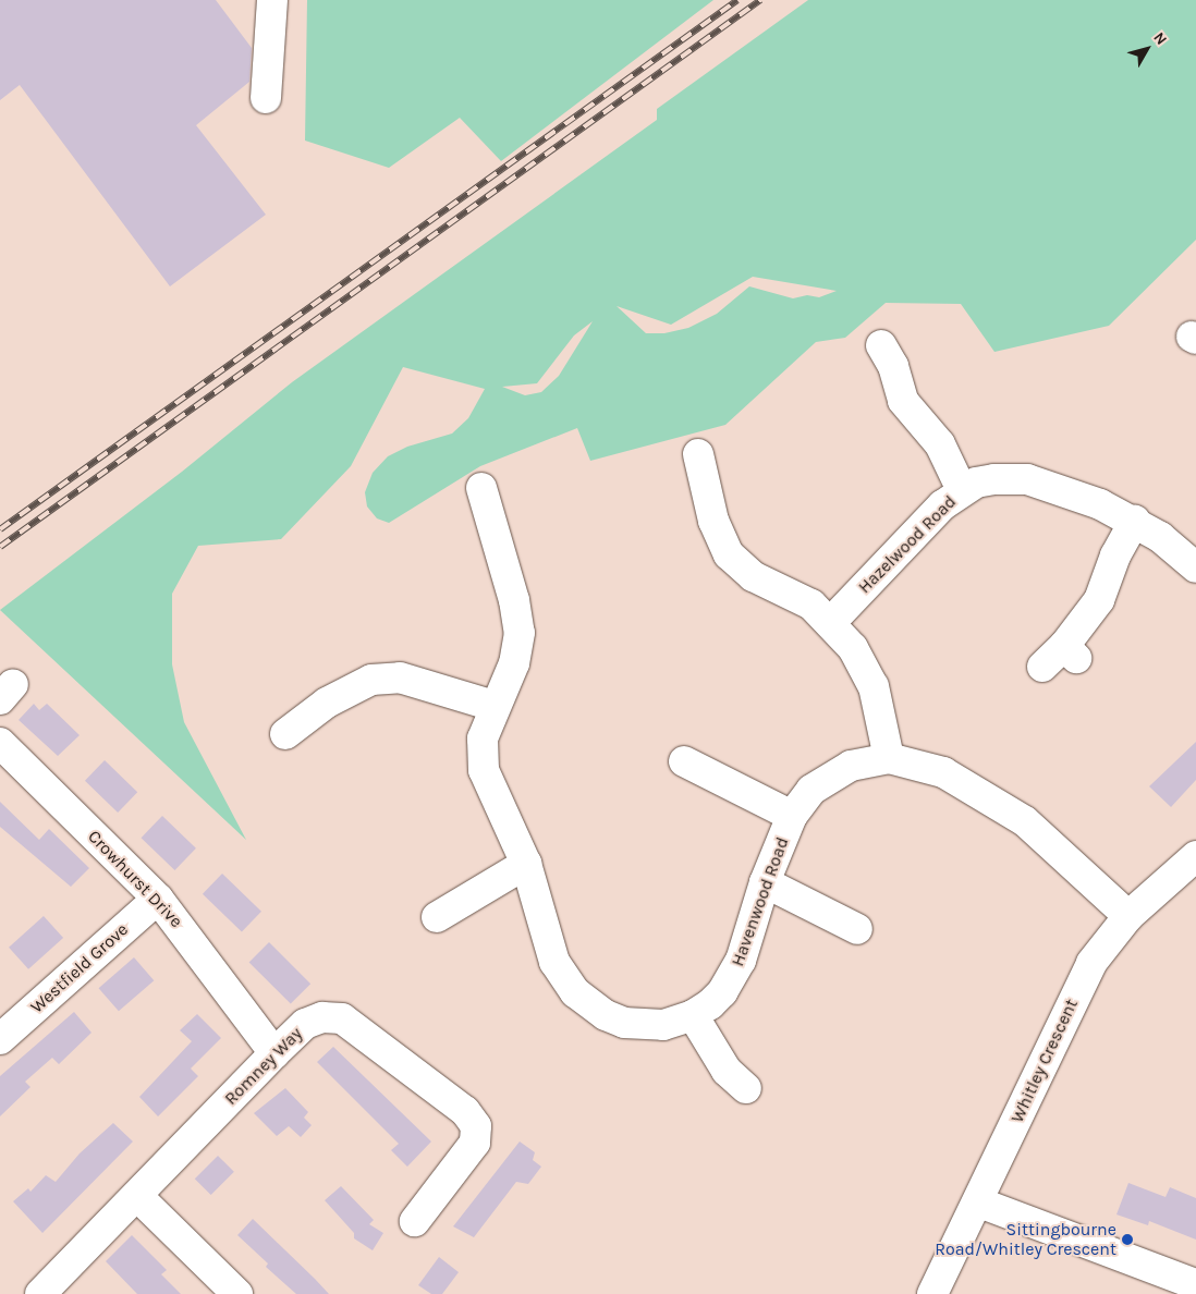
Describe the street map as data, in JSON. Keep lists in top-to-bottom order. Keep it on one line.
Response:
{"streets":{"street":["Hazelwood Road","Crowhurst Drive","Havenwood Road","Westfield Grove","Whitley Crescent","Romney Way"]},"crossings":[["Crowhurst Drive","Westfield Grove"],["Crowhurst Drive","Romney Way"],["Havenwood Road","Whitley Crescent"]],"places":["Sittingbourne Road/Whitley Crescent"],"north":"top right"}
